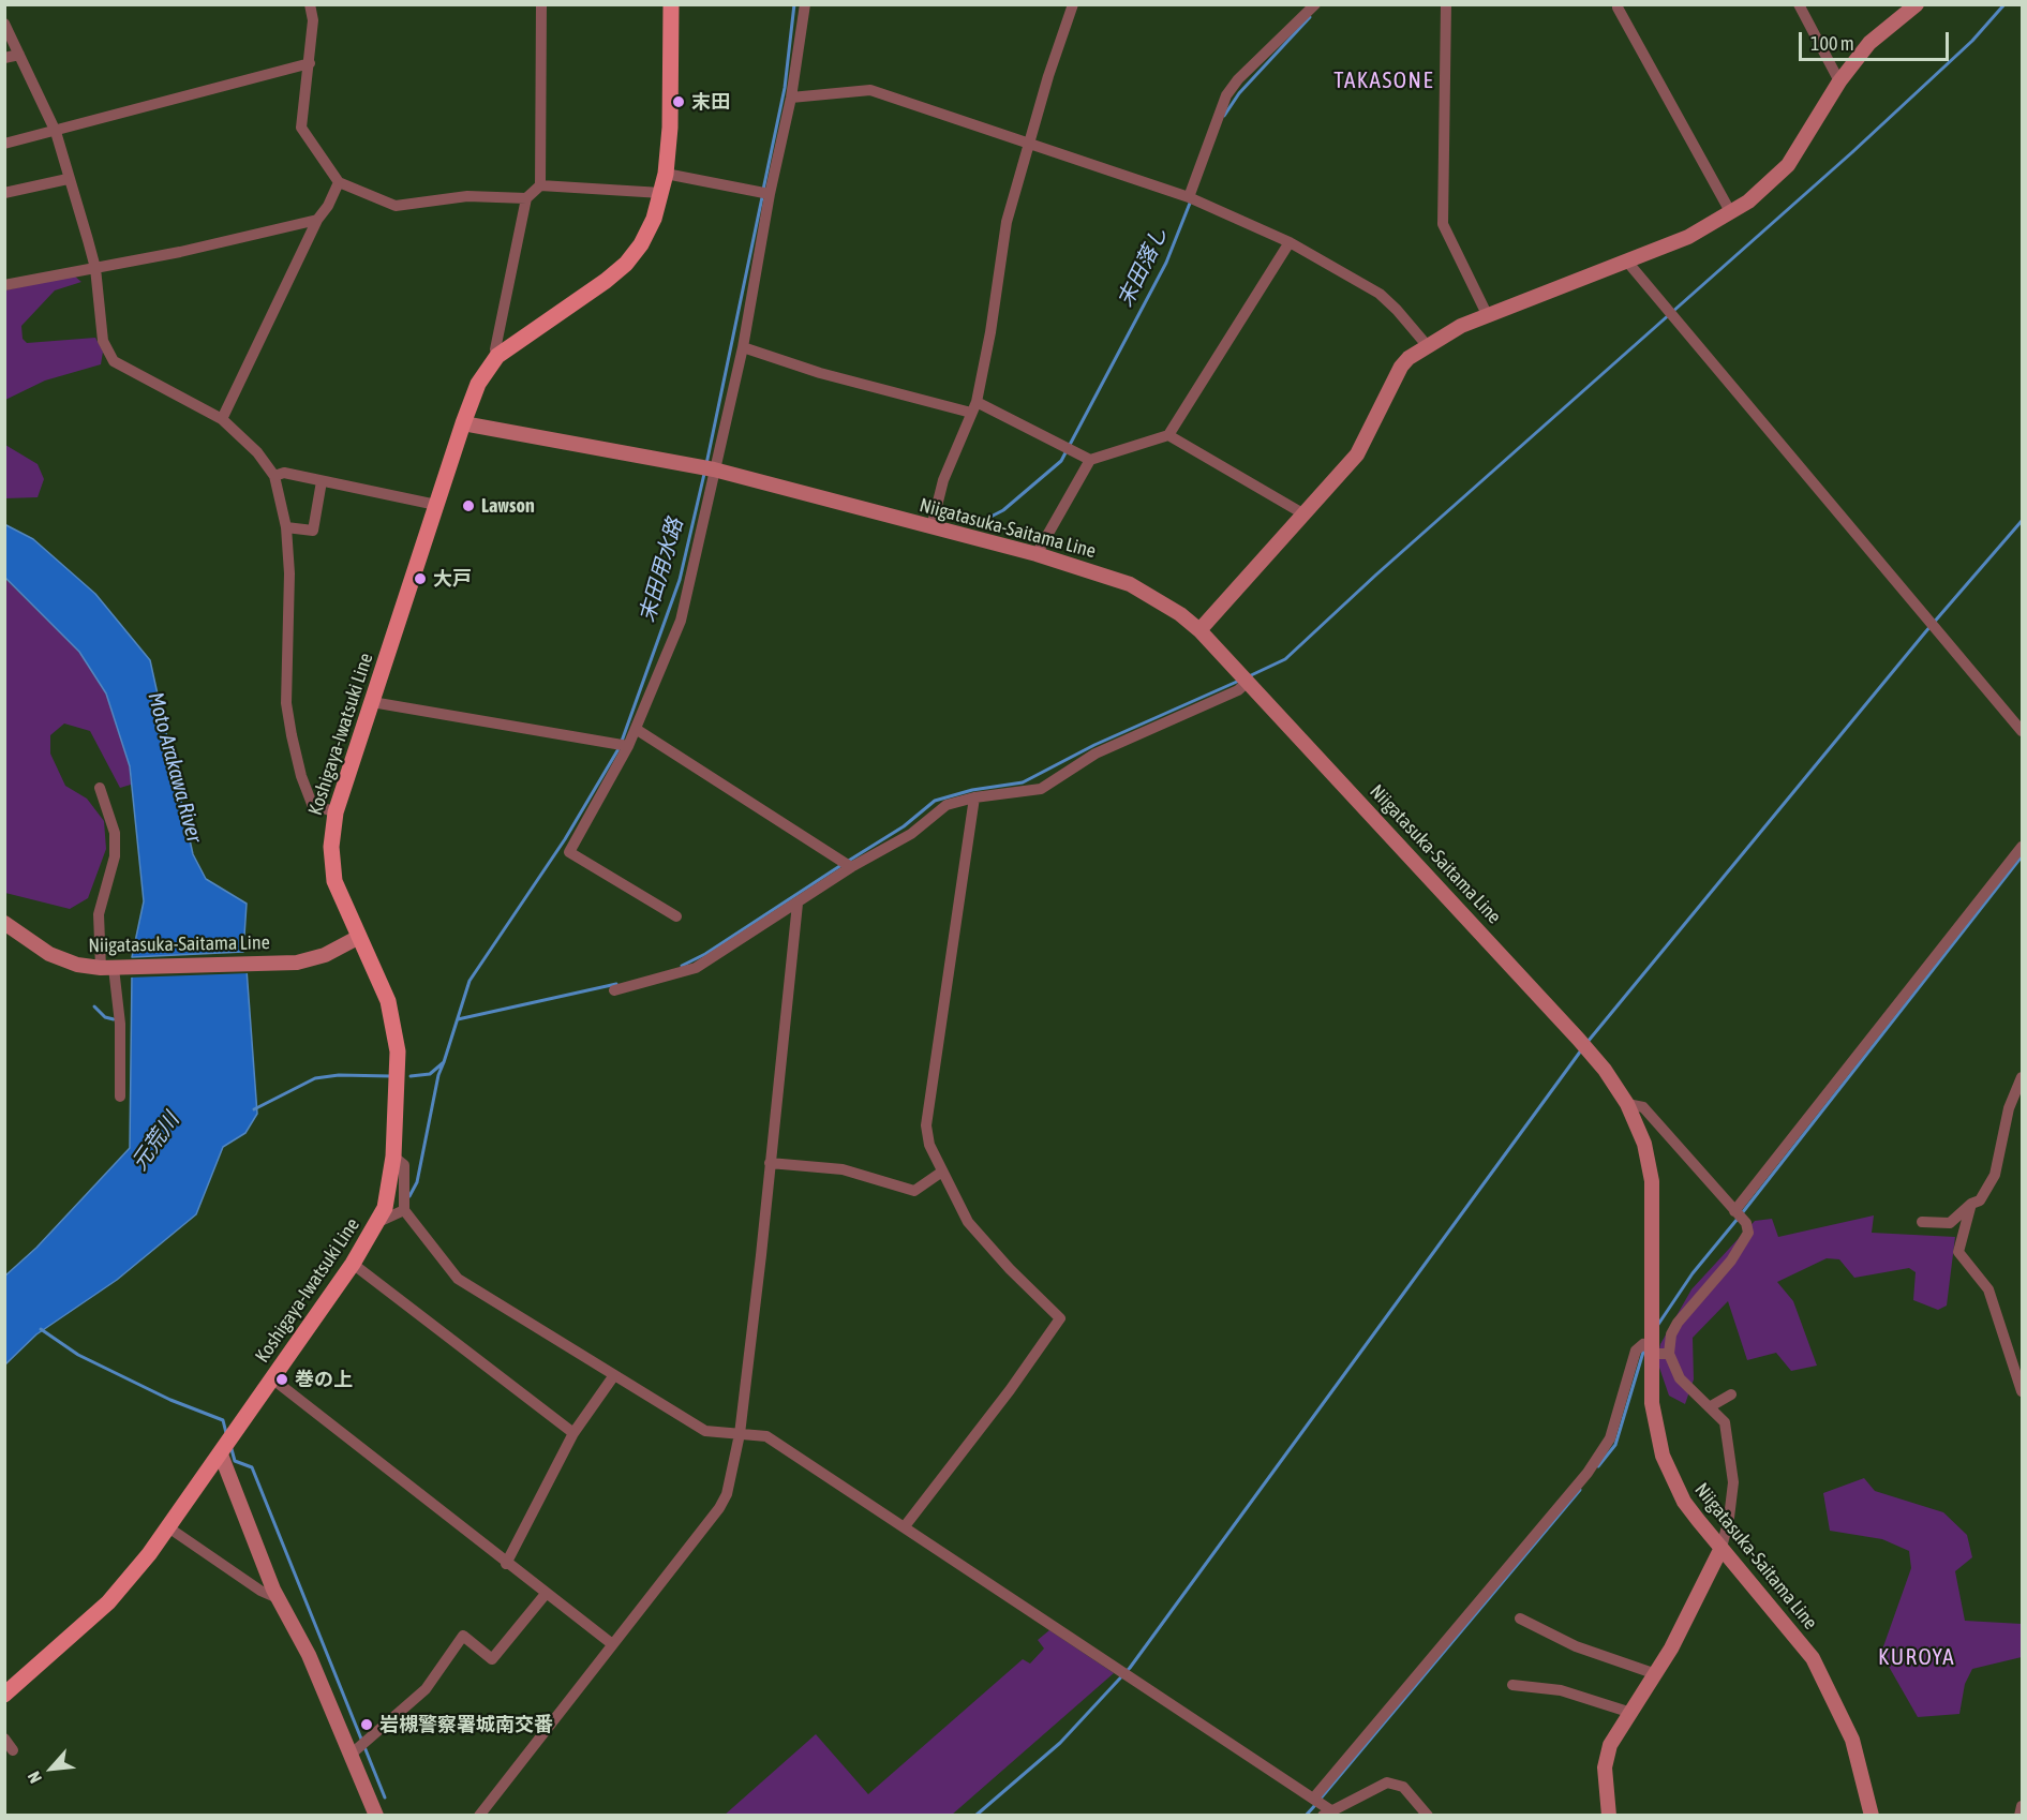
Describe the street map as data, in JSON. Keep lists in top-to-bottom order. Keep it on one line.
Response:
{"streets":{"main road":["Niigatasuka-Saitama Line","Koshigaya-Iwatsuki Line"]},"crossings":[["Niigatasuka-Saitama Line","Koshigaya-Iwatsuki Line"]],"districts":["TAKASONE","KUROYA"],"water":["末田落し","末田用水路","Moto Arakawa River","元荒川"],"places":["末田","Lawson","大戸","巻の上","岩槻警察署城南交番"],"scale_bar":"100 m","north":"bottom left"}
